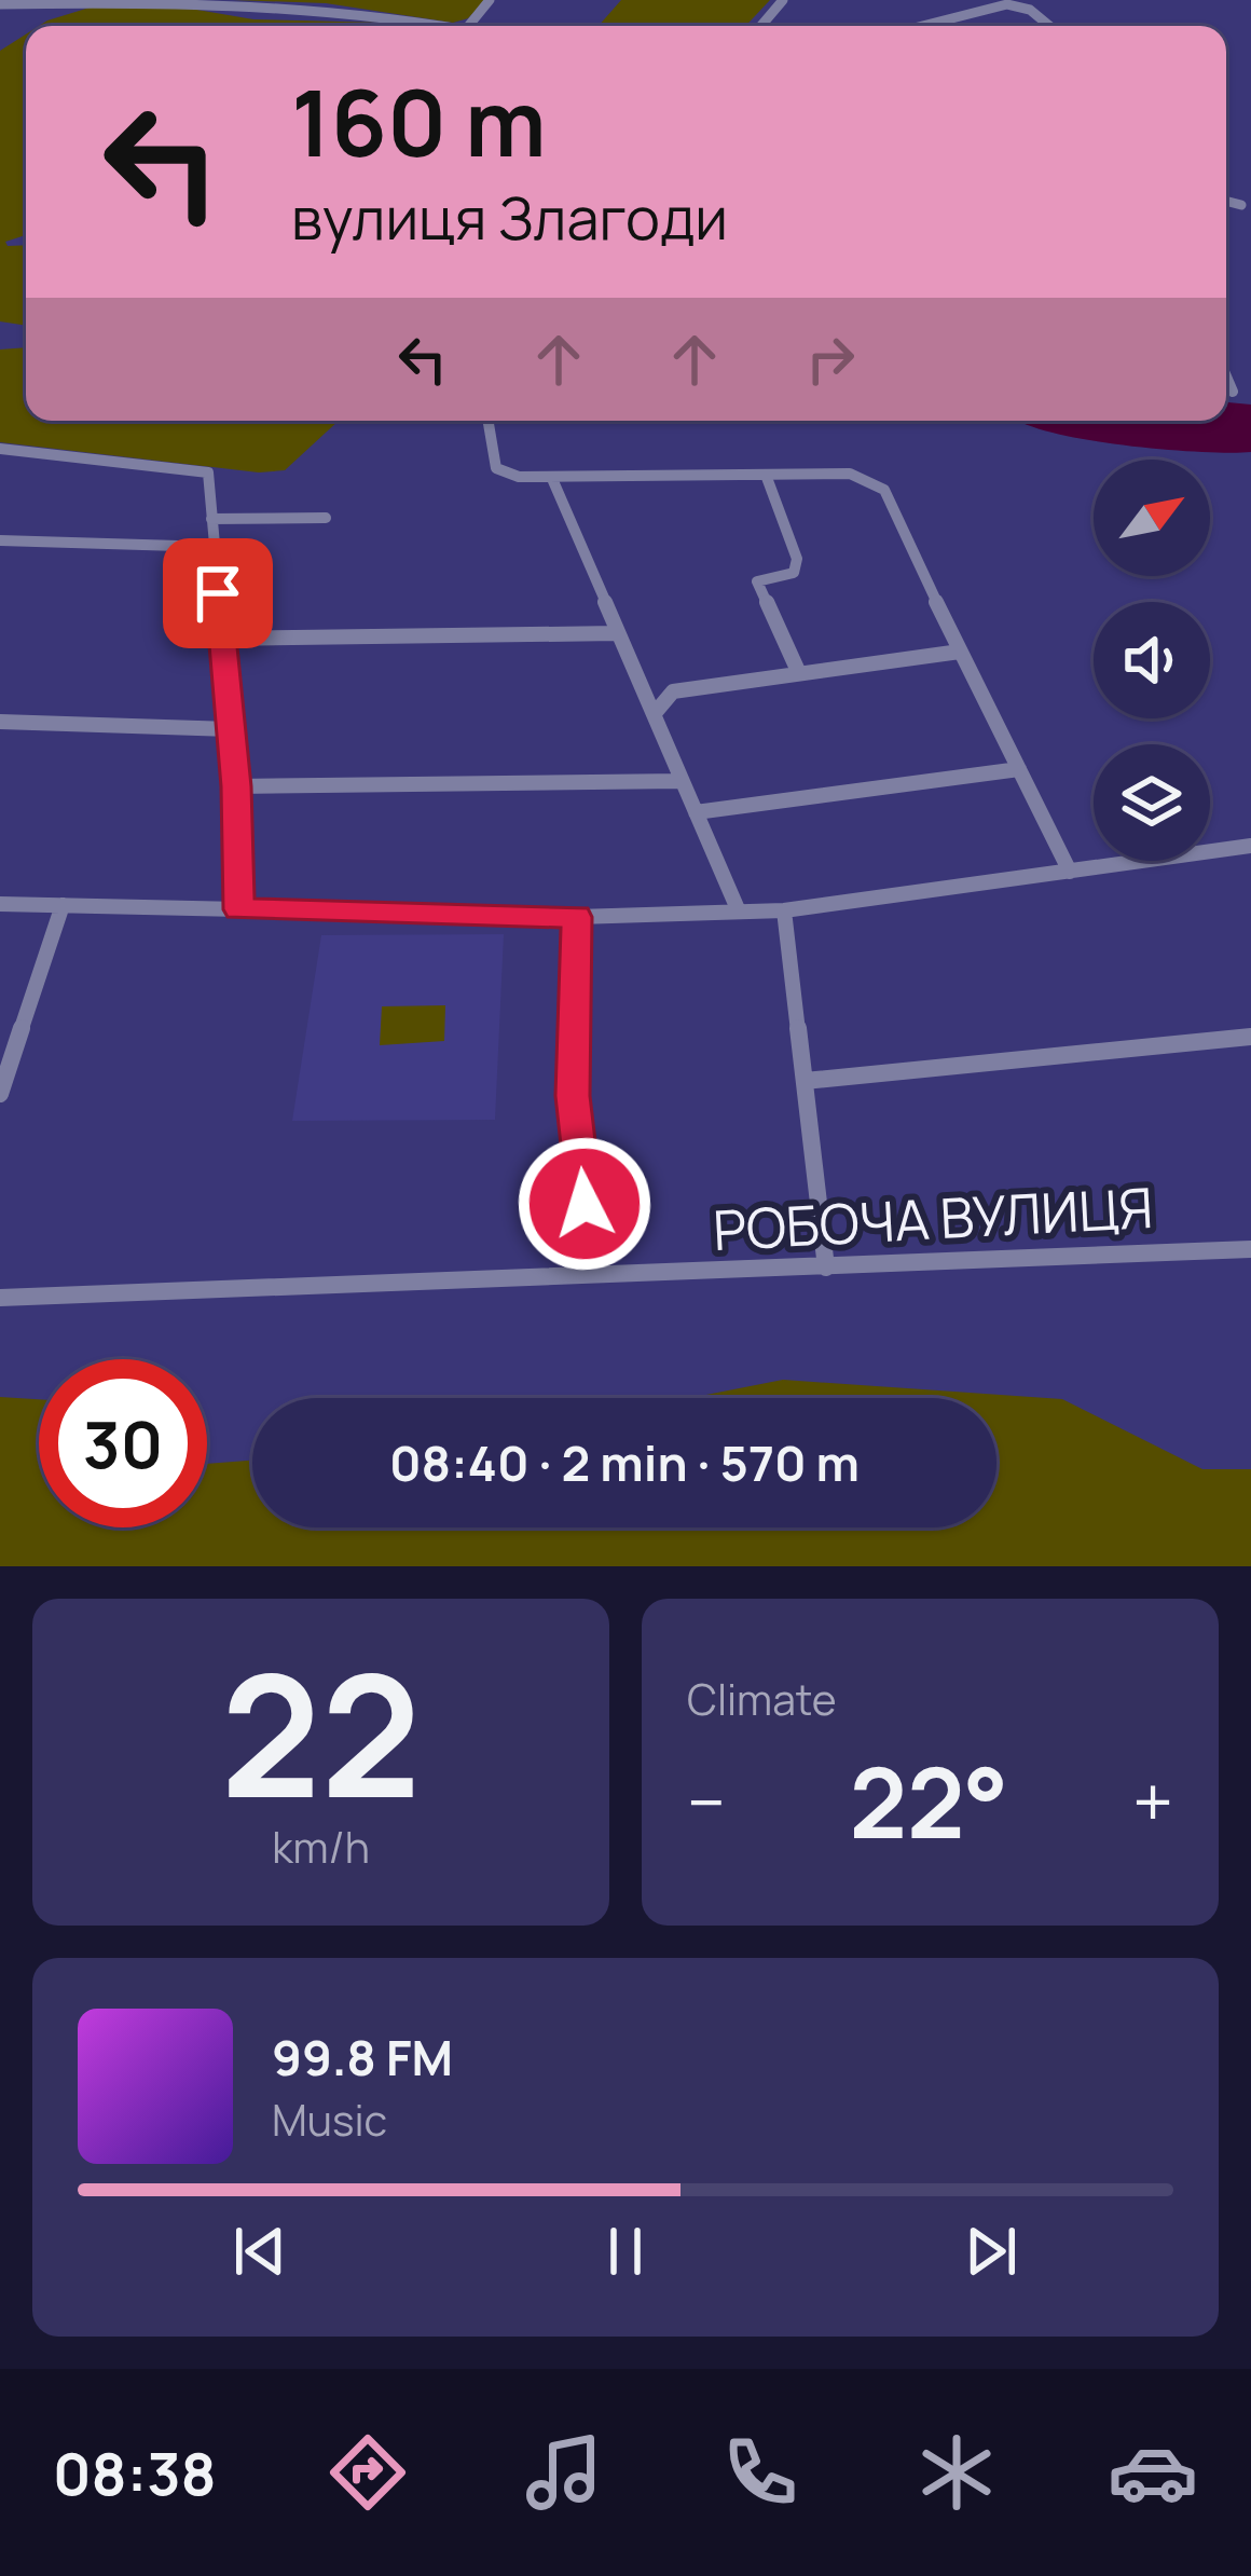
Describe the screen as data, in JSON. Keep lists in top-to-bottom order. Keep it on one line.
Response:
{"streets":{"street":["РОБОЧА ВУЛИЦЯ"]},"north":"top right","page":{"turn":["160 m","вулиця Злагоди"],"limit":"30","trip":"08:40 · 2 min · 570 m","tile":[["22","km/h"],"Climate"],"heat":["−","22°","+"],"song":["99.8 FM","Music"],"tabs":"08:38"}}
